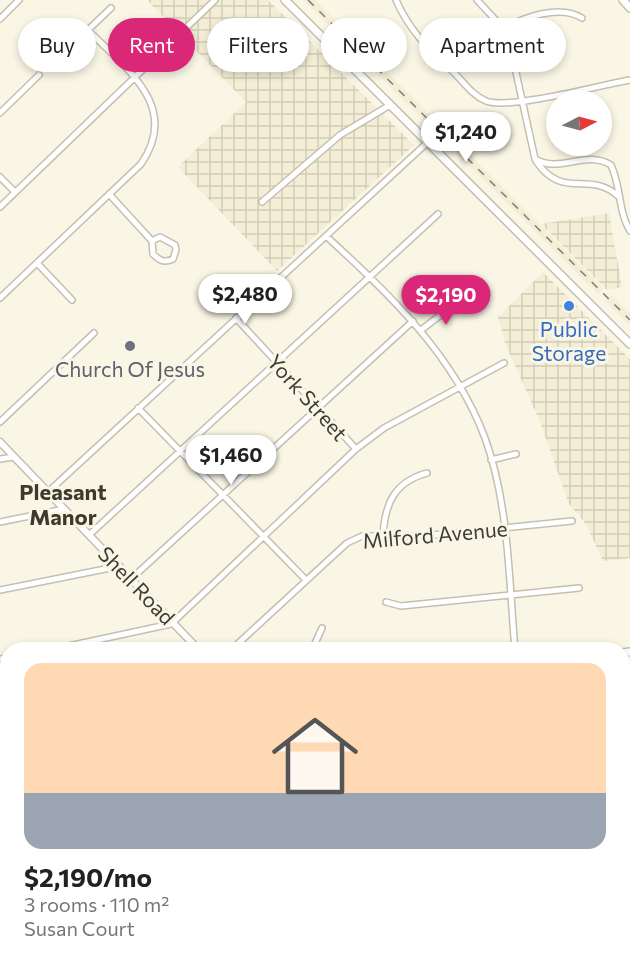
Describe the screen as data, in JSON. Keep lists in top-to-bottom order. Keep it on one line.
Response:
{"streets":{"street":["York Street","Milford Avenue","Shell Road"]},"districts":["Pleasant Manor"],"places":["Public Storage","Church Of Jesus"],"north":"right","page":{"chip":["Buy","Rent","Filters","New","Apartment"],"price":["$1,240","$2,480","$2,190","$1,460"],"list":[{"name":"$2,190/mo","note":"3 rooms · 110 m² · Susan Court"}]}}
